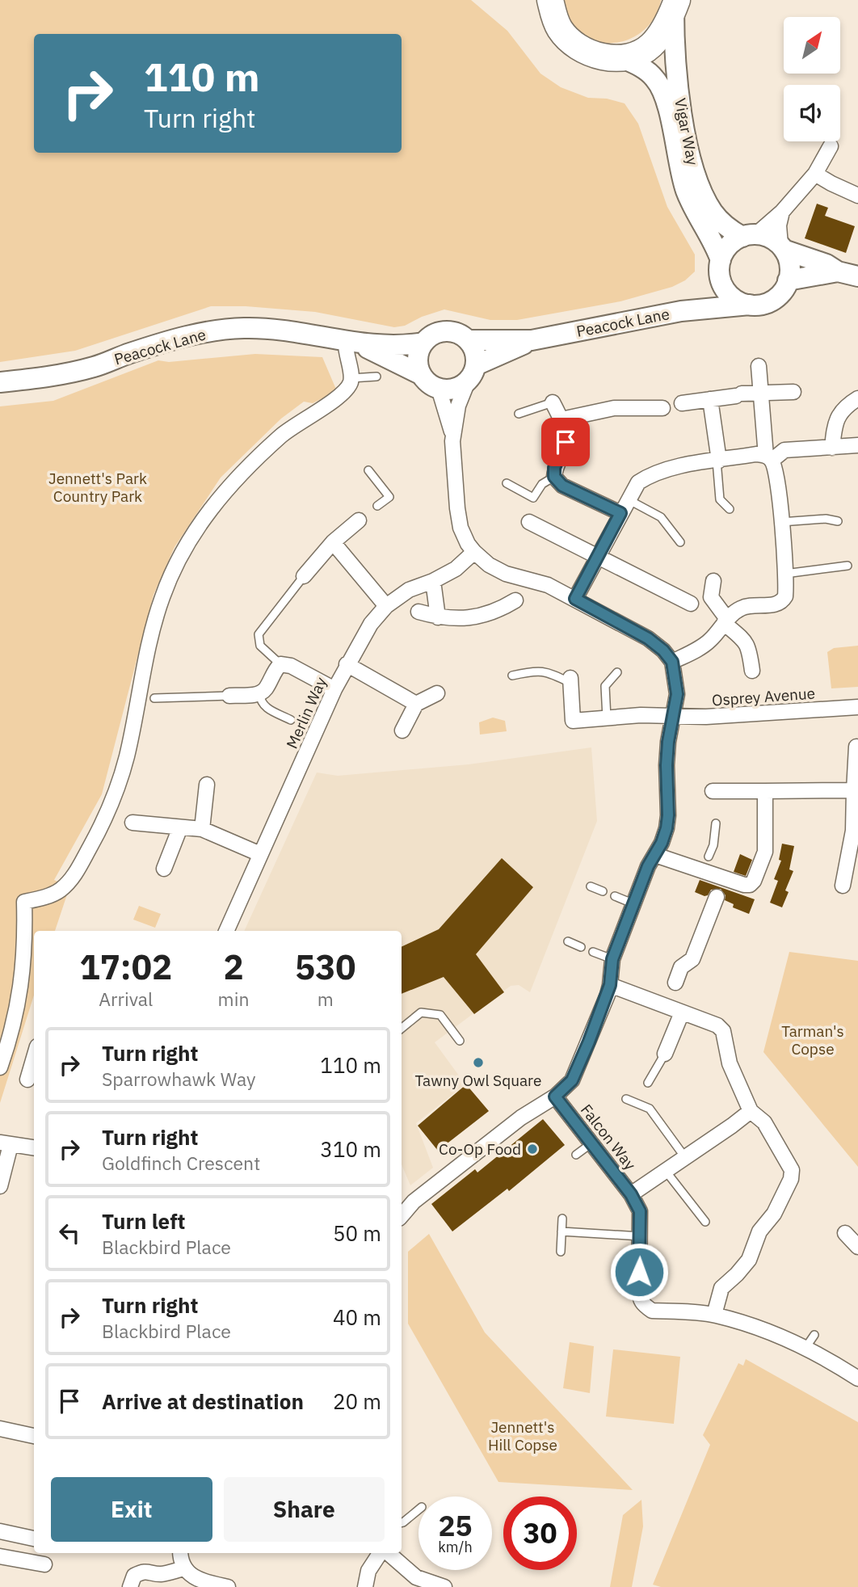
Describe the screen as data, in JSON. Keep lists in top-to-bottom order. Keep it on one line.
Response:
{"streets":{"street":["Vigar Way","Peacock Lane","Osprey Avenue","Merlin Way","Falcon Way"]},"crossings":[["Vigar Way","Peacock Lane"]],"parks":["Jennett's Park Country Park","Tarman's Copse","Jennett's Hill Copse"],"places":["Tawny Owl Square","Co-Op Food"],"north":"top right","page":{"turn":["110 m","Turn right"],"eta":["17:02","Arrival","2","min","530","m"],"list":[{"name":"Turn right","note":"Sparrowhawk Way","value":"110 m"},{"name":"Turn right","note":"Goldfinch Crescent","value":"310 m"},{"name":"Turn left","note":"Blackbird Place","value":"50 m"},{"name":"Turn right","note":"Blackbird Place","value":"40 m"},{"name":"Arrive at destination","value":"20 m"}],"buttons":["Exit","Share"],"speed":"25 km/h","limit":"30"}}
